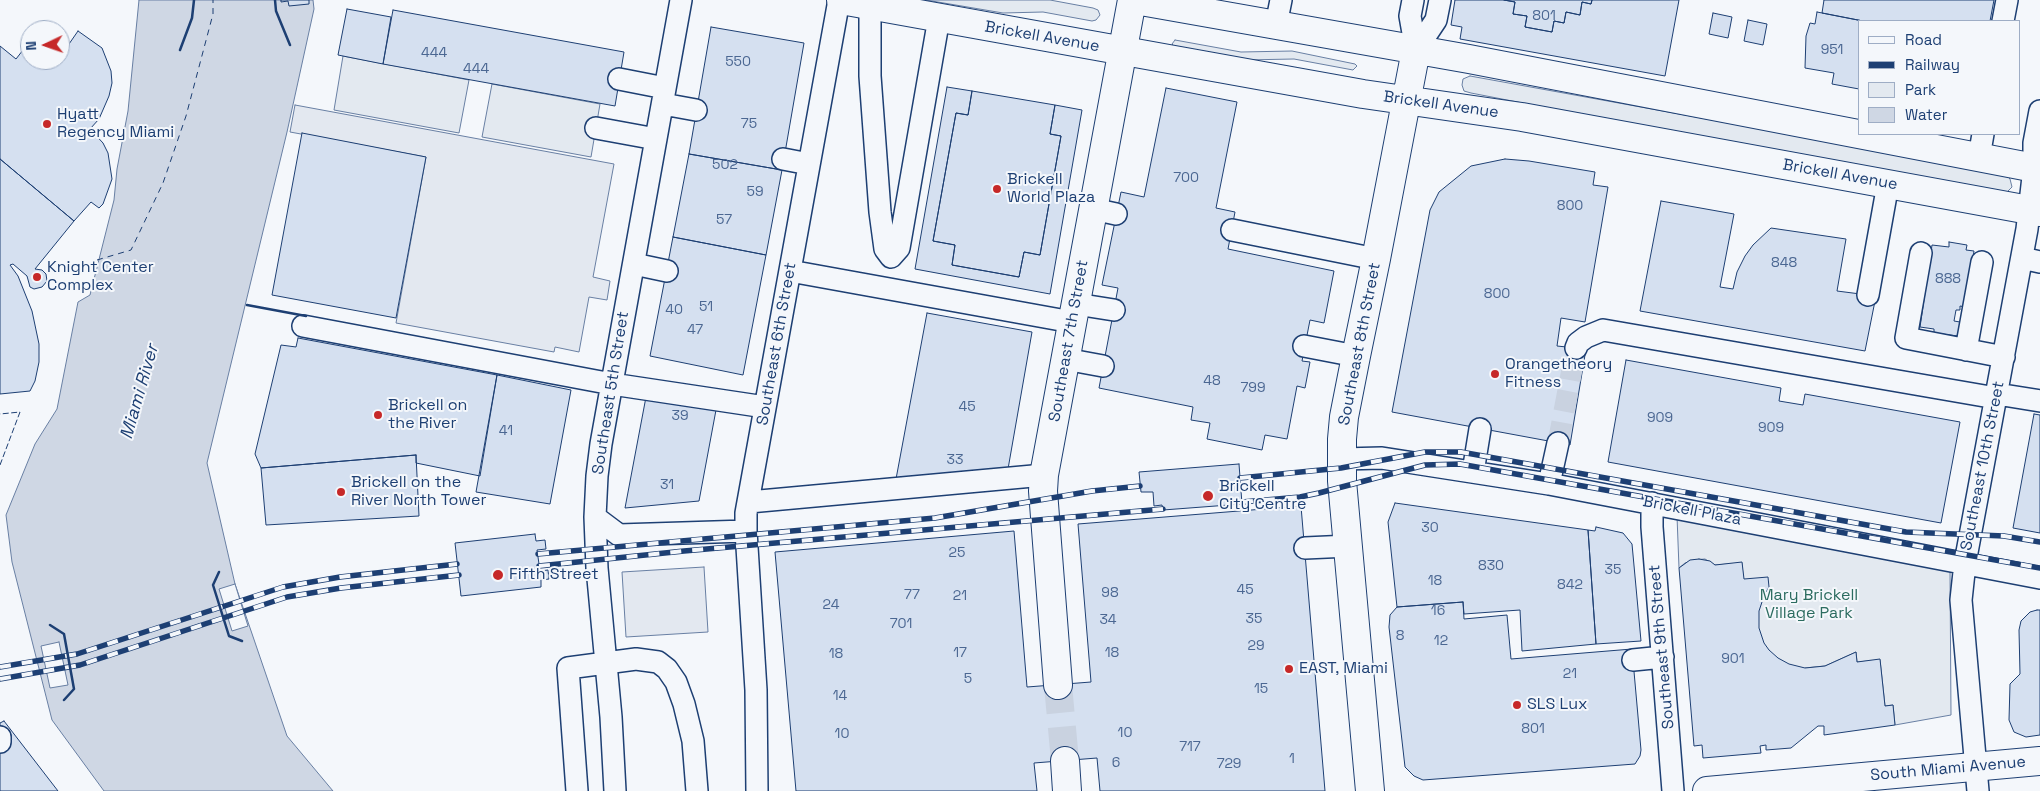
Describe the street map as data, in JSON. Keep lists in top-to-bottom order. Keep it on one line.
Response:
{"streets":{"main road":["Brickell Avenue","Southeast 7th Street","Southeast 8th Street","South Miami Avenue"],"street":["Southeast 6th Street","Southeast 5th Street","Southeast 10th Street","Brickell Plaza","Southeast 9th Street"]},"crossings":[["Brickell Avenue","Southeast 7th Street"],["Brickell Avenue","Southeast 6th Street"],["Brickell Avenue","Southeast 8th Street"],["Brickell Avenue","Southeast 10th Street"],["Southeast 8th Street","Brickell Plaza"],["Southeast 10th Street","Brickell Plaza"],["Southeast 10th Street","South Miami Avenue"],["Brickell Plaza","Southeast 9th Street"]],"water":["Miami River"],"parks":["Mary Brickell Village Park"],"places":["Hyatt Regency Miami","Brickell World Plaza","Knight Center Complex","Orangetheory Fitness","Brickell on the River","Brickell on the River North Tower","Brickell City Centre","Fifth Street","EAST, Miami","SLS Lux"],"house_numbers":["801","951","444","550","444","75","502","700","59","800","57","848","888","800","51","40","47","48","799","45","39","909","909","41","33","31","30","25","830","35","18","842","45","98","77","21","24","16","35","34","701","8","12","29","17","18","18","901","21","5","15","14","801","10","10","717","1","6","729"],"legend":["Road","Railway","Park","Water"],"north":"left"}
